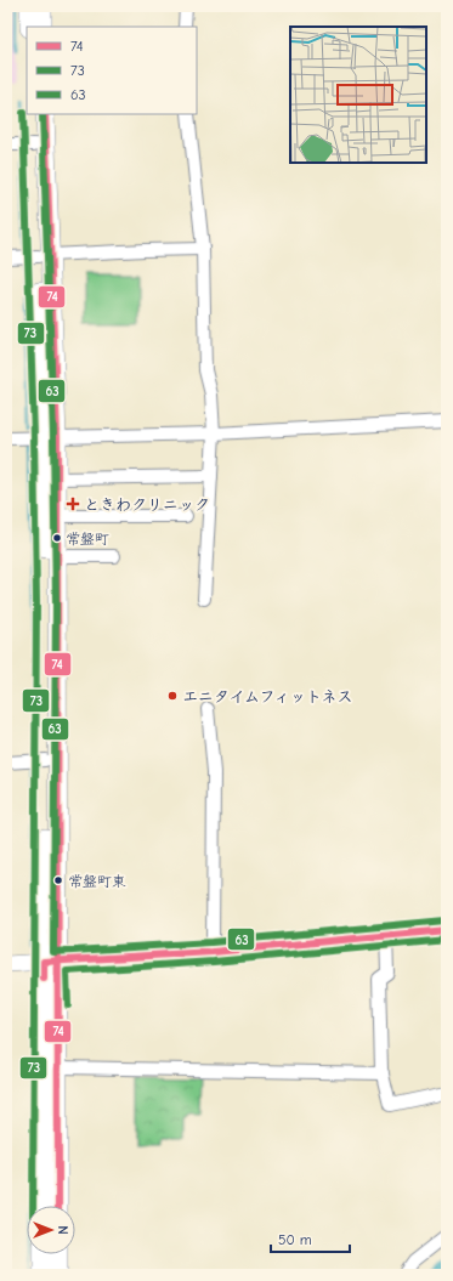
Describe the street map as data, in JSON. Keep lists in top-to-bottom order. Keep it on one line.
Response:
{"places":{"health":["ときわクリニック"],"other":["常盤町","エニタイムフィットネス","常盤町東"]},"lines":["transit line 73","transit line 74","transit line 63"],"legend":["74","73","63"],"scale_bar":"50 m","north":"right"}
